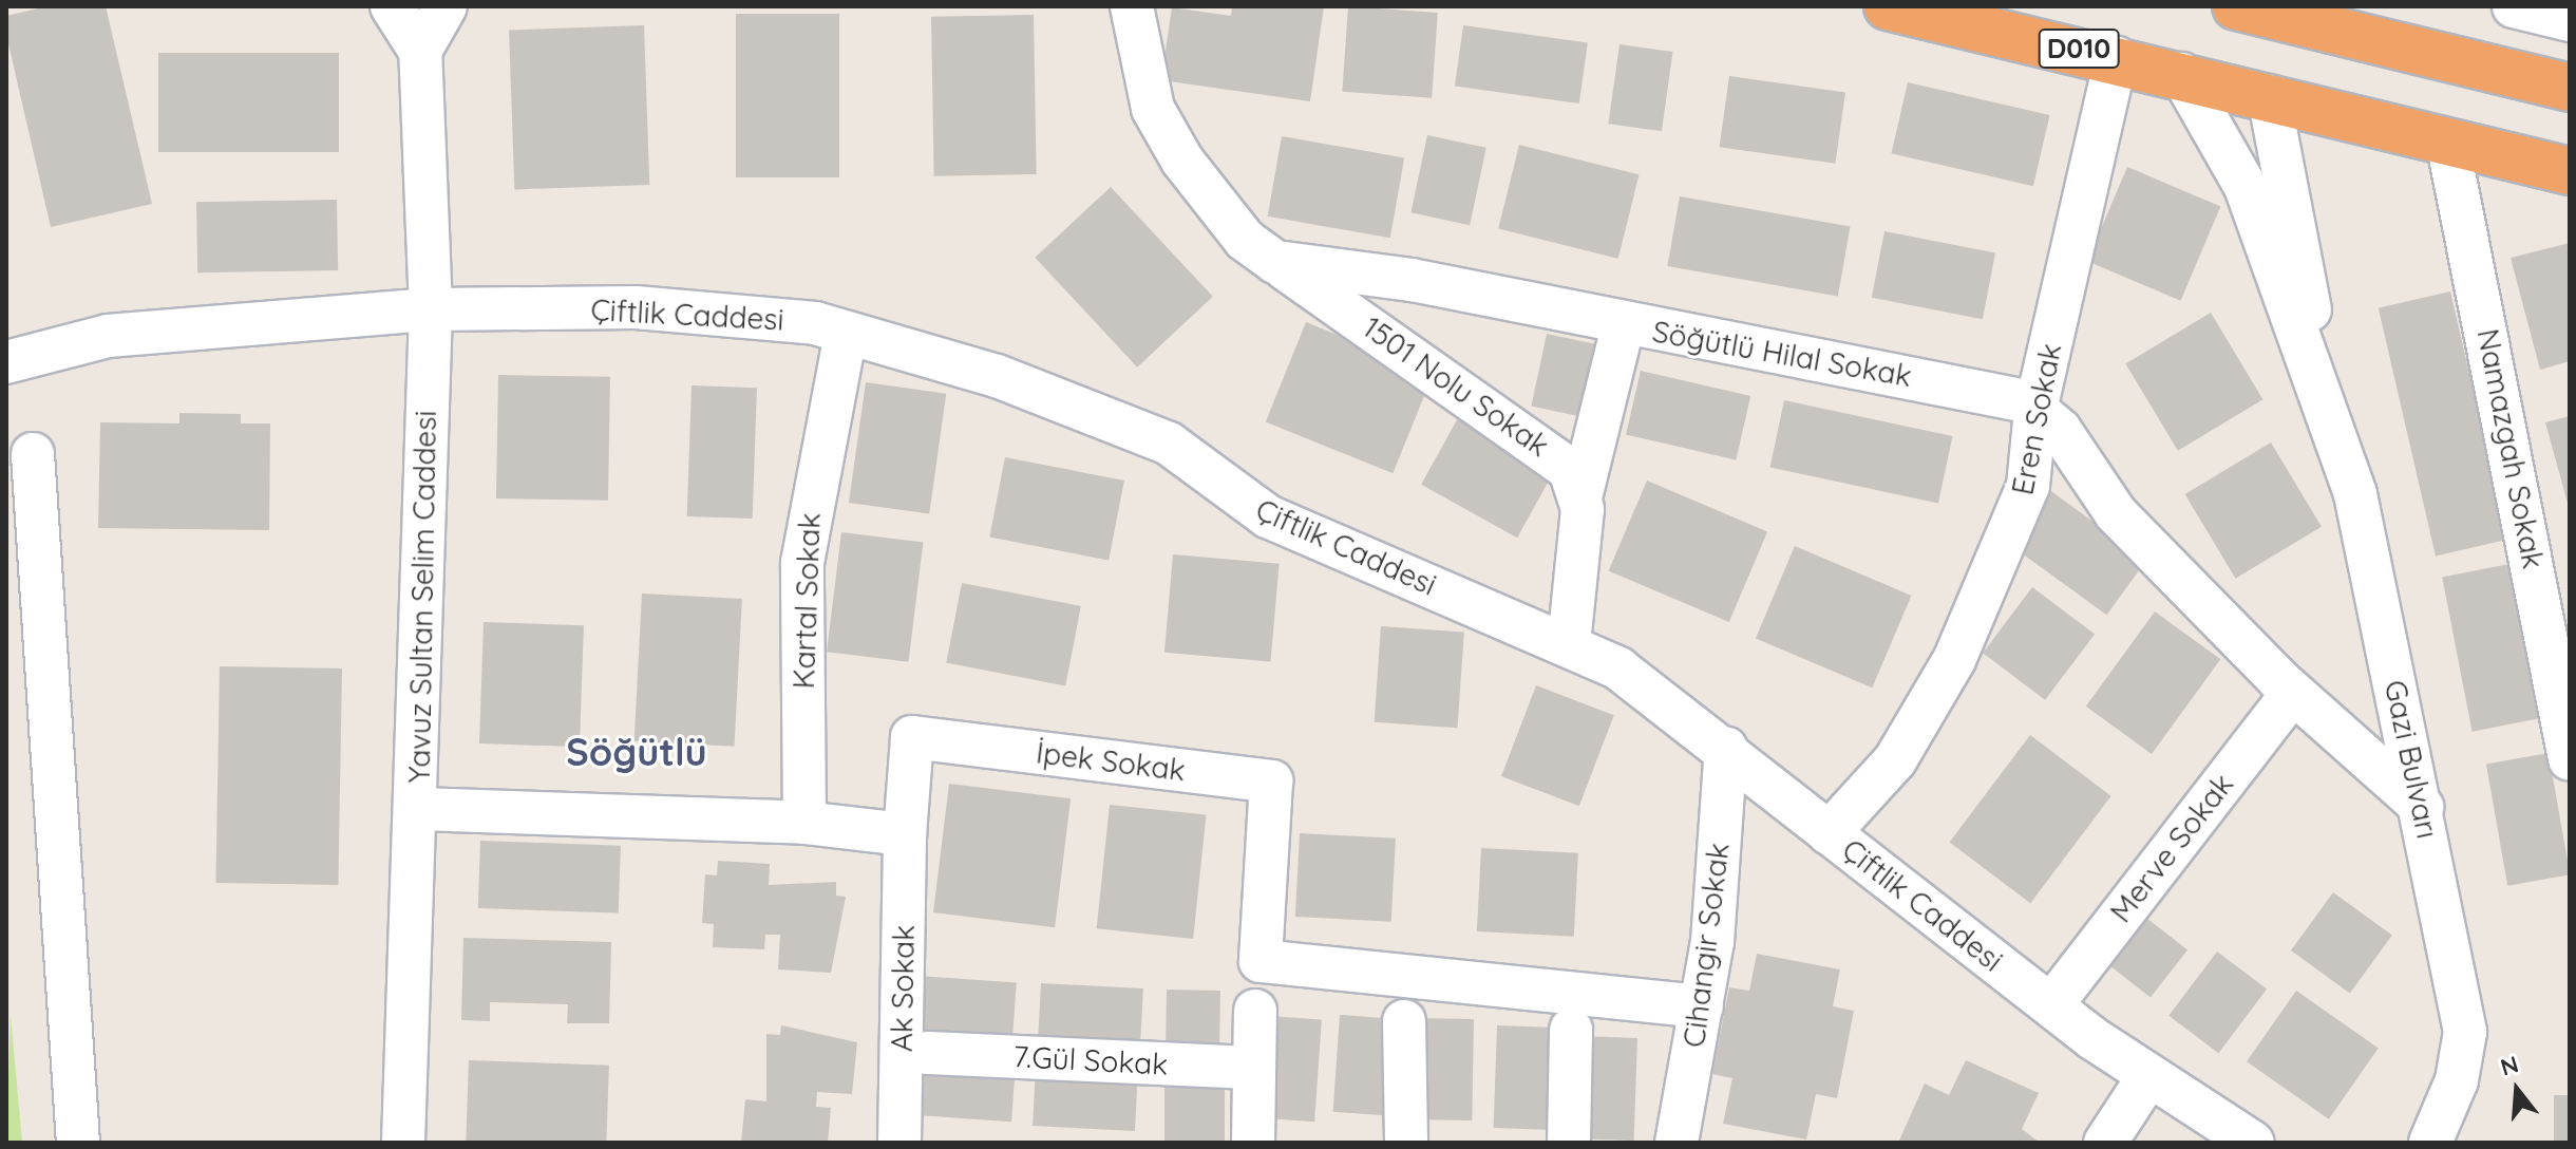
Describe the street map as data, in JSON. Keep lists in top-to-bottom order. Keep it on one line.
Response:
{"streets":{"highway":["D010"],"street":["Çiftlik Caddesi","Söğütlü Hilal Sokak","1501 Nolu Sokak","Eren Sokak","Namazgah Sokak","Yavuz Sultan Selim Caddesi","Kartal Sokak","Gazi Bulvarı","İpek Sokak","Merve Sokak","Cihangir Sokak","Ak Sokak","7.Gül Sokak"]},"crossings":[["D010","Eren Sokak"],["D010","Namazgah Sokak"],["D010","Gazi Bulvarı"],["Çiftlik Caddesi","Eren Sokak"],["Çiftlik Caddesi","Yavuz Sultan Selim Caddesi"],["Çiftlik Caddesi","Kartal Sokak"],["Çiftlik Caddesi","Merve Sokak"],["Çiftlik Caddesi","Cihangir Sokak"],["Söğütlü Hilal Sokak","1501 Nolu Sokak"],["Söğütlü Hilal Sokak","Eren Sokak"],["Söğütlü Hilal Sokak","Gazi Bulvarı"],["Söğütlü Hilal Sokak","Merve Sokak"],["İpek Sokak","Cihangir Sokak"],["İpek Sokak","Ak Sokak"]],"districts":["Söğütlü"],"north":"top"}
